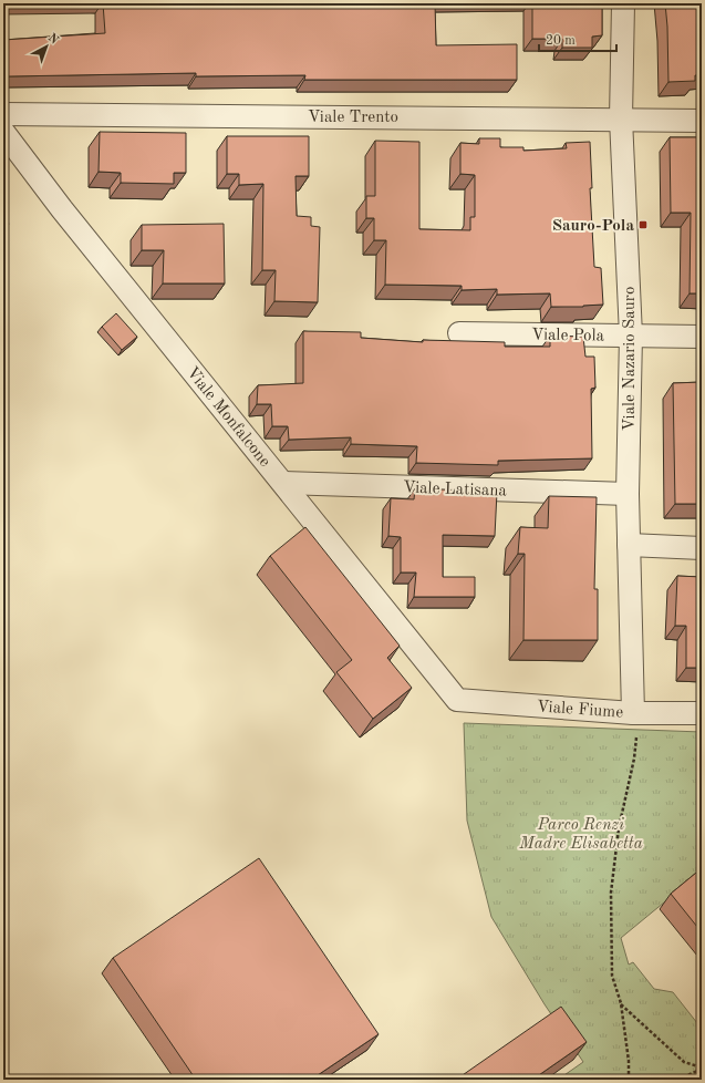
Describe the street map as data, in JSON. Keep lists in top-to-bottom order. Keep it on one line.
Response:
{"streets":{"street":["Viale Trento","Viale Pola","Viale Nazario Sauro","Viale Monfalcone","Viale Latisana","Viale Fiume"]},"crossings":[["Viale Trento","Viale Nazario Sauro"],["Viale Pola","Viale Nazario Sauro"],["Viale Nazario Sauro","Viale Latisana"],["Viale Nazario Sauro","Viale Fiume"],["Viale Monfalcone","Viale Latisana"],["Viale Monfalcone","Viale Fiume"]],"parks":["Parco Renzi Madre Elisabetta"],"places":{"transit":["Sauro-Pola"]},"scale_bar":"20 m","north":"top right"}
